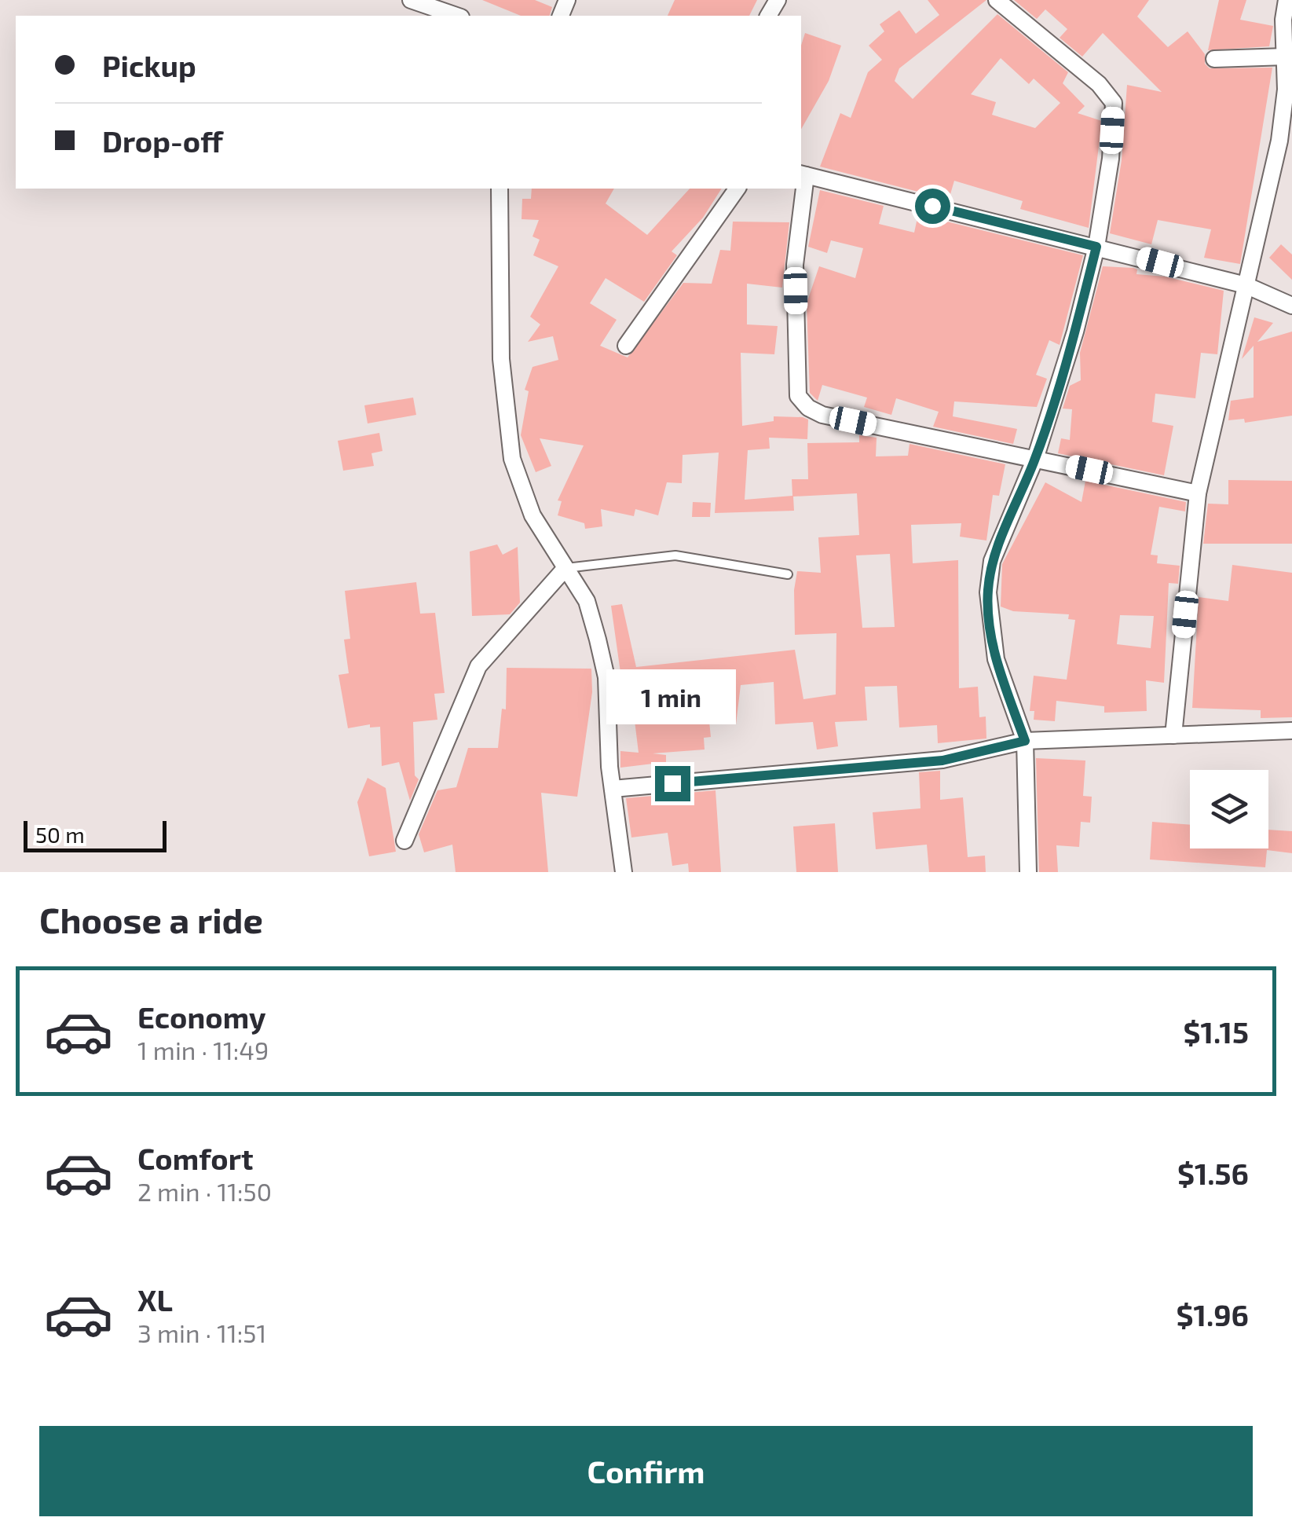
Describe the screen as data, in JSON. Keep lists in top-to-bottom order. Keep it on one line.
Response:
{"scale_bar":"50 m","page":{"banner":["Pickup","Drop-off"],"bubble":"1 min","scale":"50 m","heading":"Choose a ride","list":[{"name":"Economy","note":"1 min · 11:49","value":"$1.15"},{"name":"Comfort","note":"2 min · 11:50","value":"$1.56"},{"name":"XL","note":"3 min · 11:51","value":"$1.96"}],"buttons":"Confirm"}}
